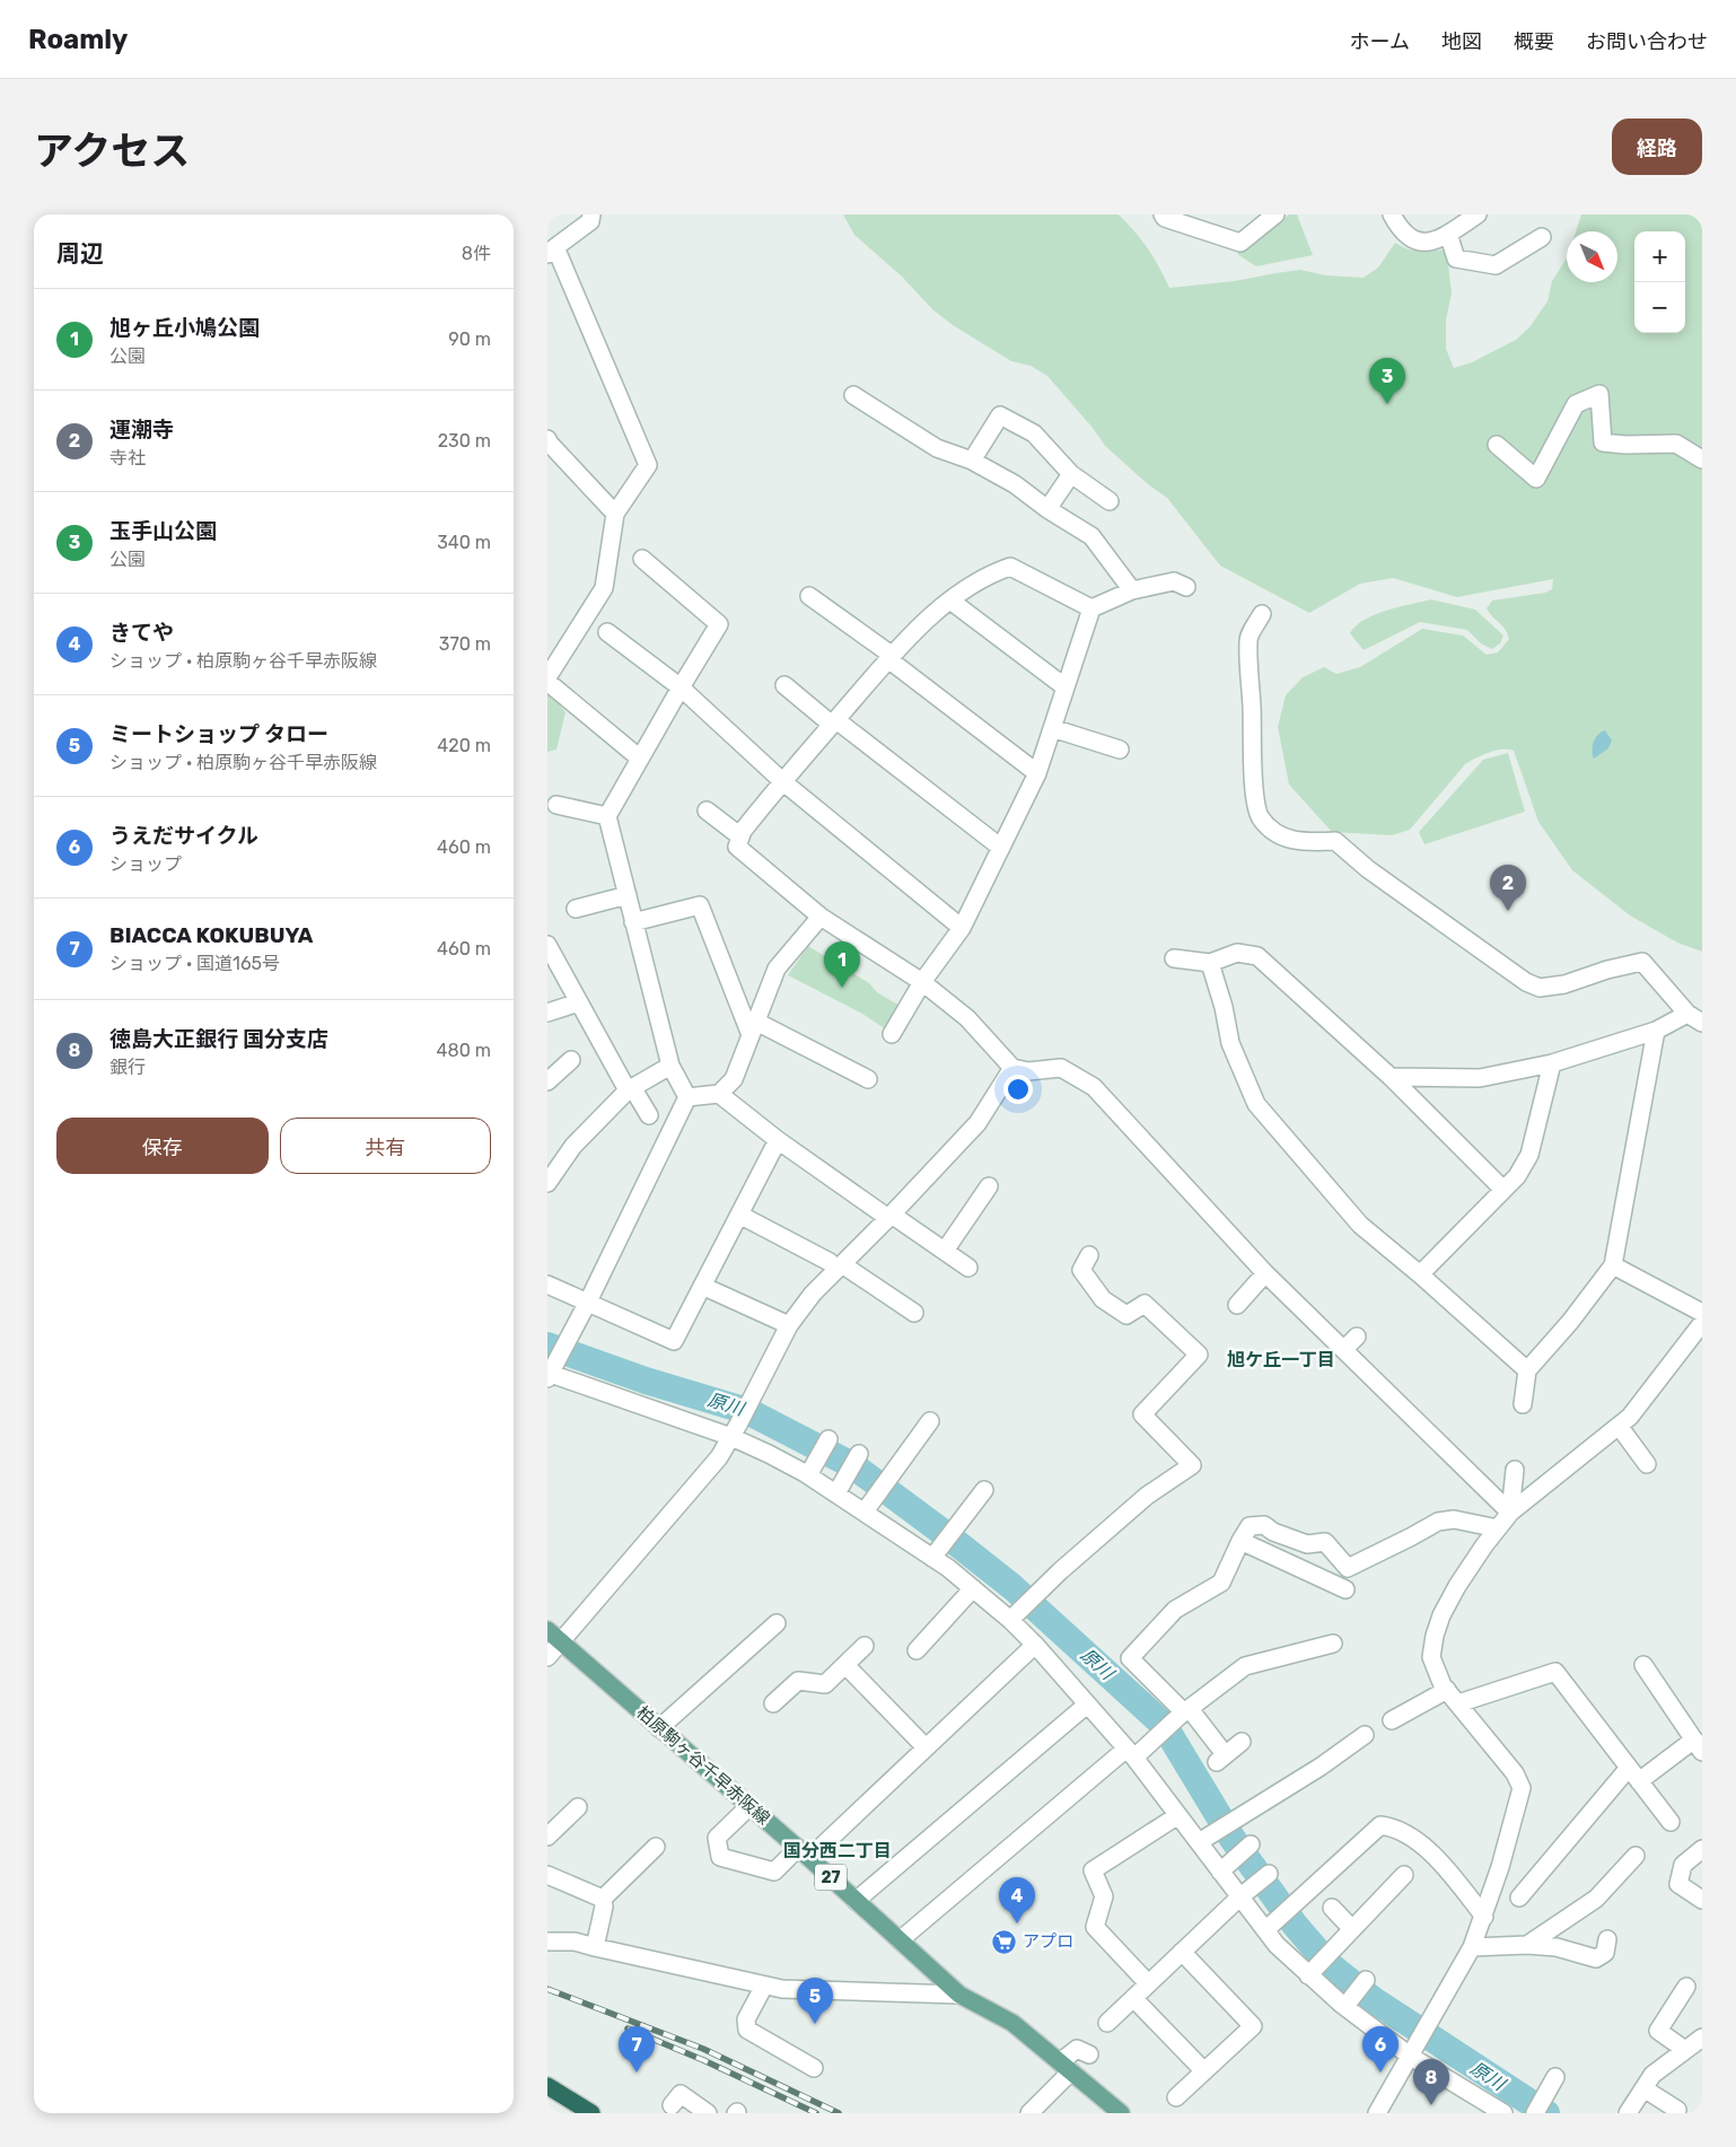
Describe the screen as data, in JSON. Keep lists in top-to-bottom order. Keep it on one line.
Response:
{"streets":{"main road":["柏原駒ヶ谷千早赤阪線","27"]},"districts":["旭ケ丘一丁目","国分西二丁目"],"water":["原川"],"places":{"supermarket":["アプロ"]},"north":"bottom right","page":{"header":"Roamly","nav":["ホーム","地図","概要","お問い合わせ"],"title":"アクセス","buttons":["経路",["保存","共有"]],"heading":["周辺","8件"],"map_buttons":["+","−"],"list":[{"mark":"1","name":"旭ヶ丘小鳩公園","note":"公園","value":"90 m"},{"mark":"2","name":"運潮寺","note":"寺社","value":"230 m"},{"mark":"3","name":"玉手山公園","note":"公園","value":"340 m"},{"mark":"4","name":"きてや","note":"ショップ · 柏原駒ヶ谷千早赤阪線","value":"370 m"},{"mark":"5","name":"ミートショップ タロー","note":"ショップ · 柏原駒ヶ谷千早赤阪線","value":"420 m"},{"mark":"6","name":"うえだサイクル","note":"ショップ","value":"460 m"},{"mark":"7","name":"BIACCA KOKUBUYA","note":"ショップ · 国道165号","value":"460 m"},{"mark":"8","name":"徳島大正銀行 国分支店","note":"銀行","value":"480 m"}],"pins":["3","2","1","4","5","6","7","8"]}}
